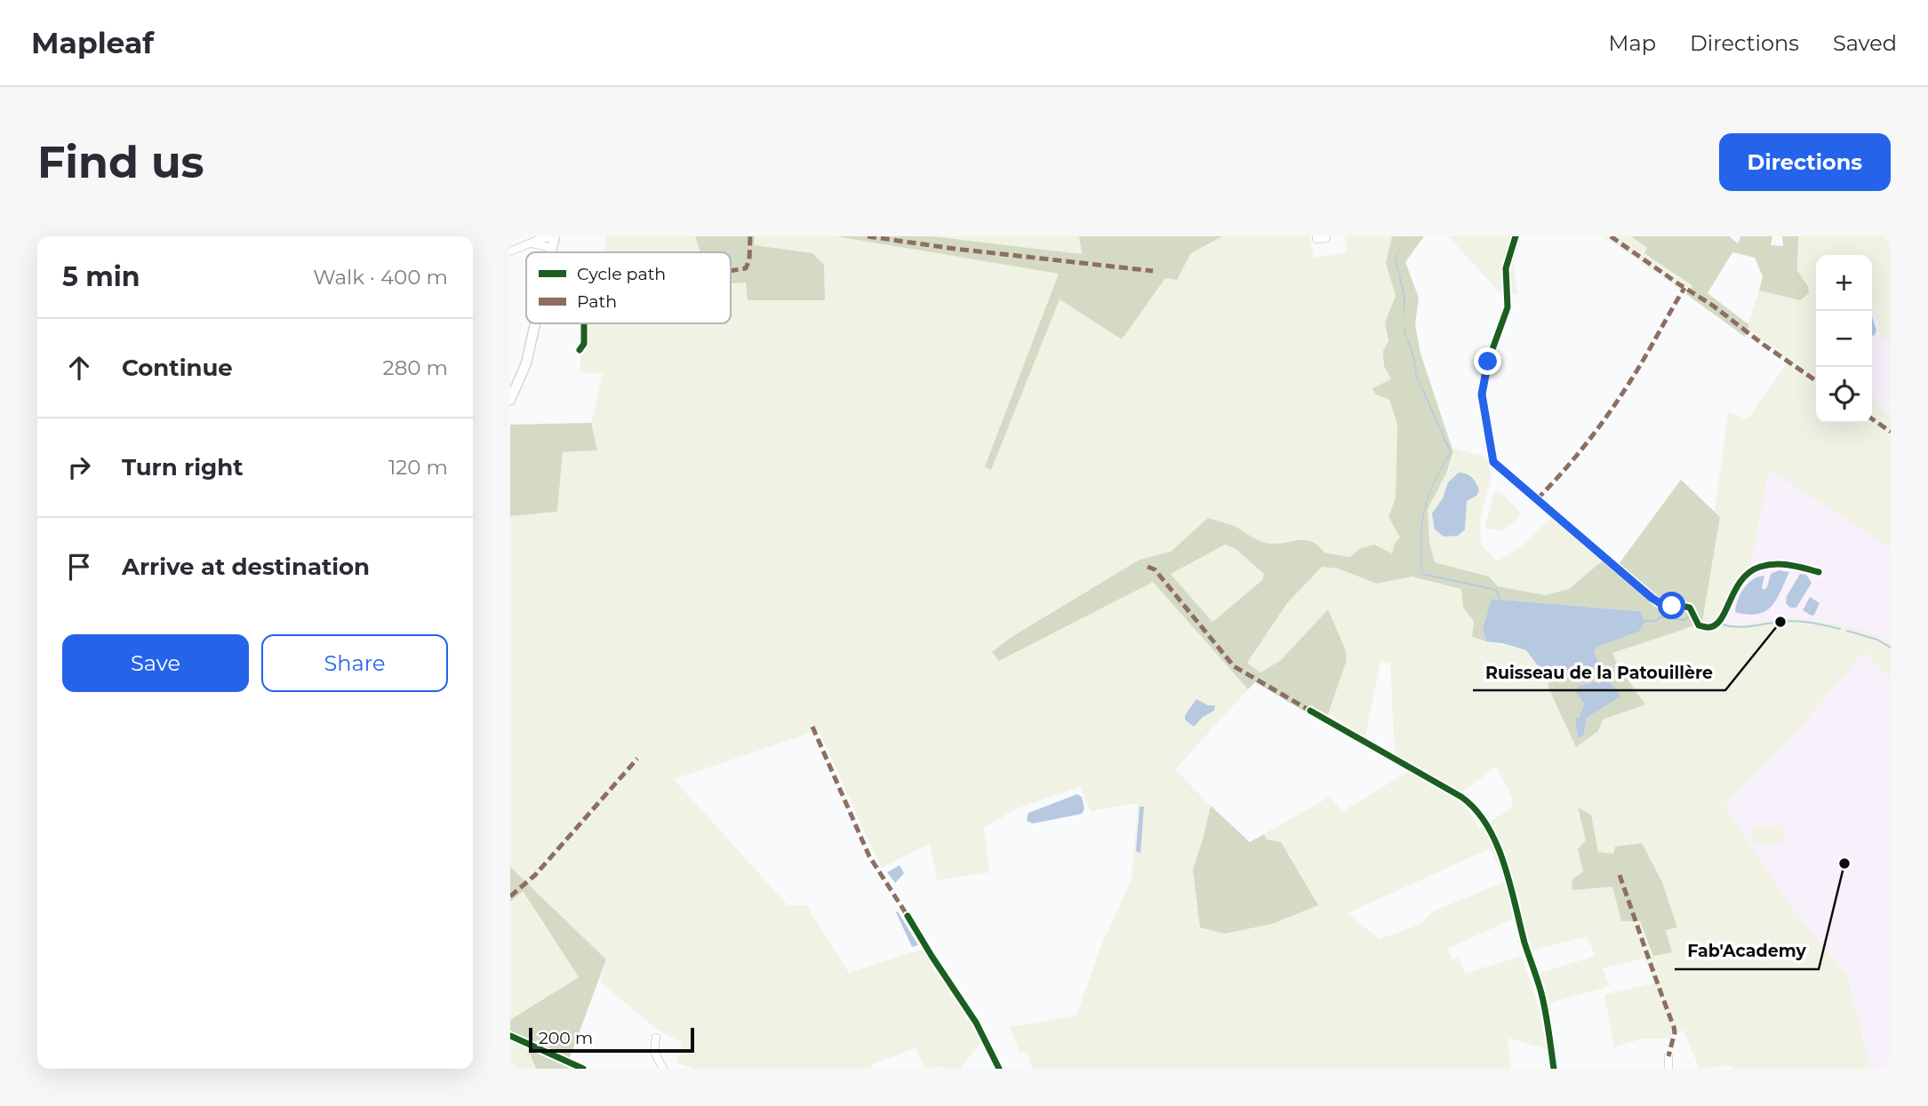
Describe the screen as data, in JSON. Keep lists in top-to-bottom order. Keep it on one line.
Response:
{"places":["Ruisseau de la Patouillère","Fab'Academy"],"legend":["Cycle path","Path"],"scale_bar":"200 m","page":{"header":"Mapleaf","nav":["Map","Directions","Saved"],"buttons":["Directions",["Save","Share"]],"title":"Find us","heading":["5 min","Walk · 400 m"],"map_buttons":["+","−"],"list":[["Continue","280 m"],["Turn right","120 m"],"Arrive at destination"],"scale":"200 m"}}
